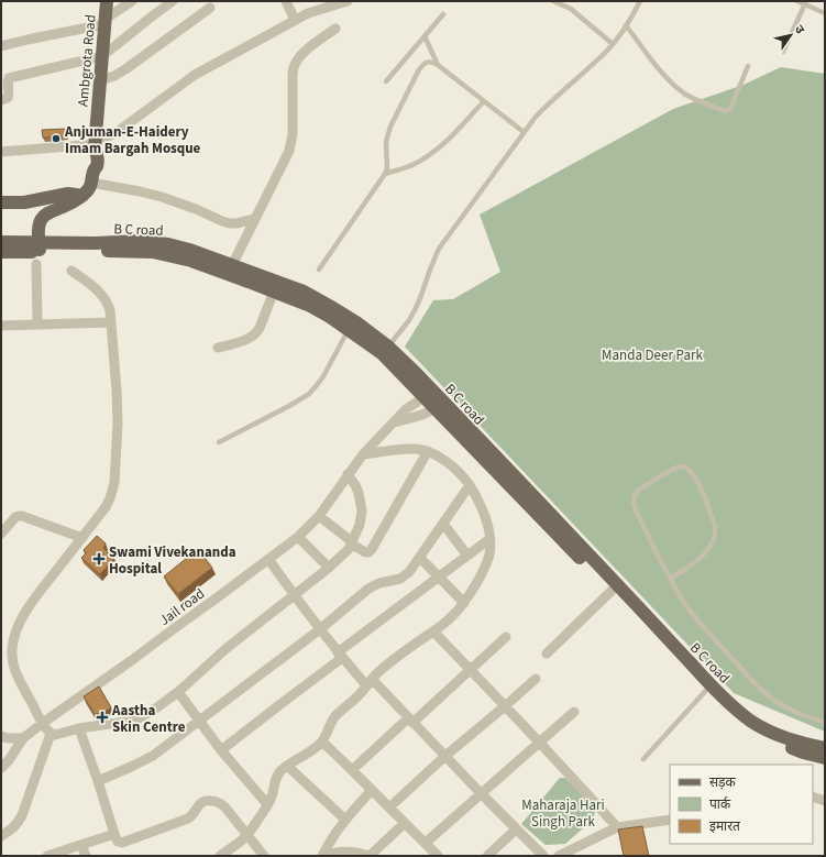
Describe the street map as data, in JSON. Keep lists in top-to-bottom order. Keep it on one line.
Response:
{"streets":{"main road":["Ambgrota Road","B C road"],"street":["Jail road"]},"parks":["Manda Deer Park","Maharaja Hari Singh Park"],"places":{"other":["Anjuman-E-Haidery Imam Bargah Mosque"],"health":["Swami Vivekananda Hospital","Aastha Skin Centre"]},"legend":["सड़क","पार्क","इमारत"],"north":"top right"}
